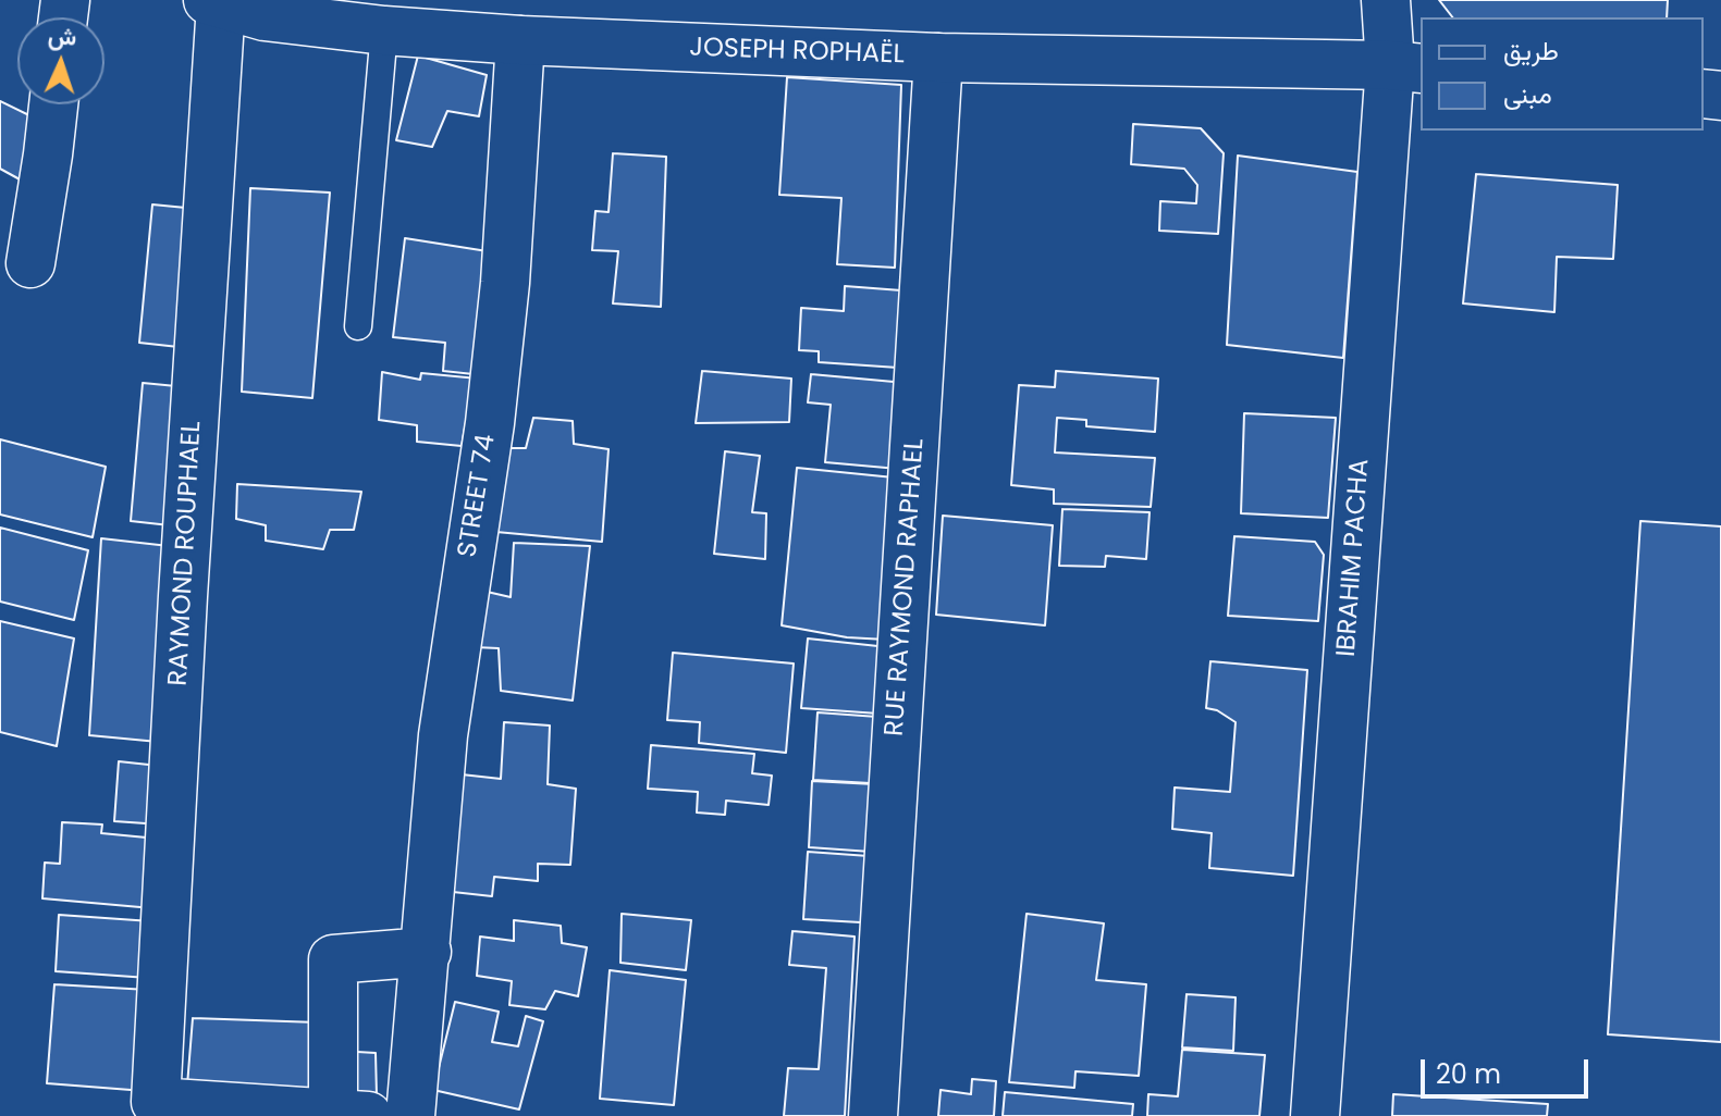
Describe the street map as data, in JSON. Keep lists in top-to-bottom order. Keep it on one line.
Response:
{"streets":{"street":["JOSEPH ROPHAËL","STREET 74","RAYMOND ROUPHAEL","IBRAHIM PACHA","RUE RAYMOND RAPHAEL"]},"crossings":[["JOSEPH ROPHAËL","STREET 74"],["JOSEPH ROPHAËL","RAYMOND ROUPHAEL"],["JOSEPH ROPHAËL","IBRAHIM PACHA"],["JOSEPH ROPHAËL","RUE RAYMOND RAPHAEL"]],"legend":["طريق","مبنى"],"scale_bar":"20 m","north":"top"}
